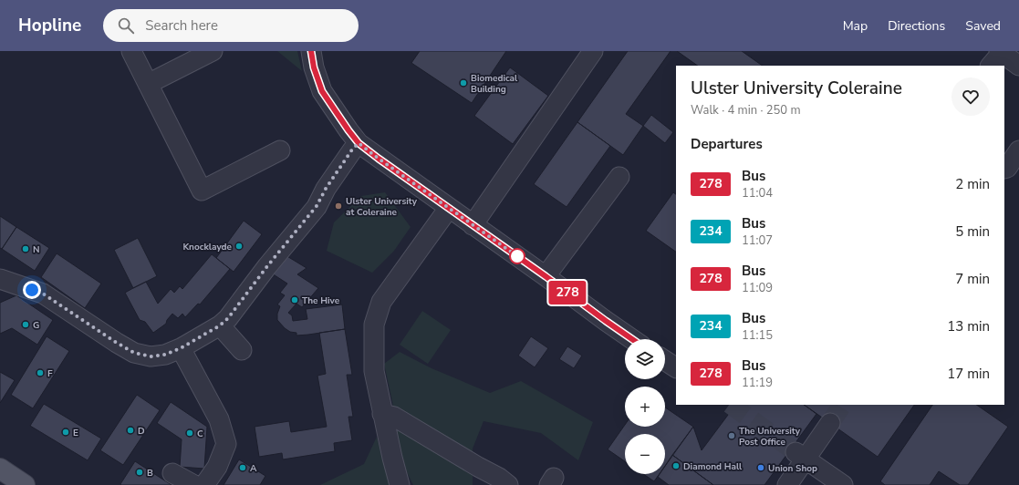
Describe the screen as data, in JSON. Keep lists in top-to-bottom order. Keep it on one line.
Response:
{"places":["Biomedical Building","Ulster University at Coleraine","Knocklayde","N","The Hive","G","F","D","E","C","The University Post Office","Diamond Hall","A","Union Shop","B"],"lines":["bus line 278"],"page":{"header":"Hopline","search":"Search here","nav":["Map","Directions","Saved"],"on_map":"278","heading":[["Ulster University Coleraine","Walk · 4 min · 250 m"],"Departures"],"list":[{"mark":"278","name":"Bus","note":"11:04","value":"2 min"},{"mark":"234","name":"Bus","note":"11:07","value":"5 min"},{"mark":"278","name":"Bus","note":"11:09","value":"7 min"},{"mark":"234","name":"Bus","note":"11:15","value":"13 min"},{"mark":"278","name":"Bus","note":"11:19","value":"17 min"}],"map_buttons":["+","−"]}}
